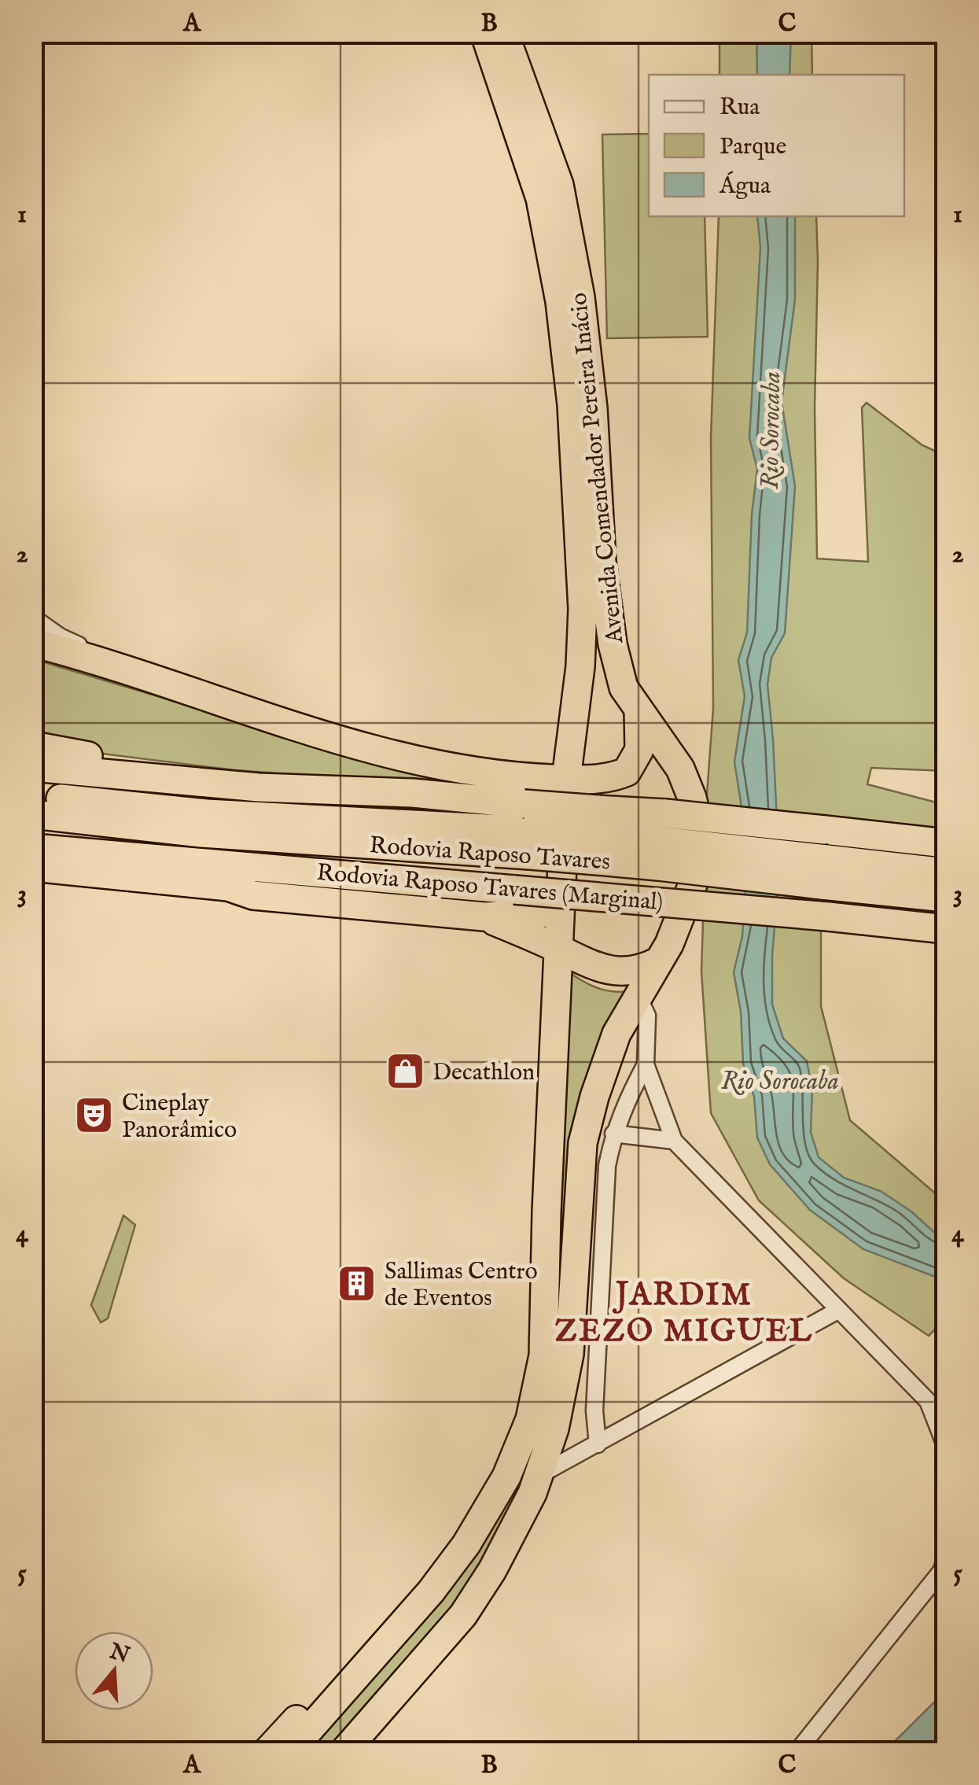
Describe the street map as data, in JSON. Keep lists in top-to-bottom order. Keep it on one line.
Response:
{"streets":{"highway":["Avenida Comendador Pereira Inácio","Rodovia Raposo Tavares","Rodovia Raposo Tavares (Marginal)"]},"districts":["JARDIM ZEZO MIGUEL"],"water":["Rio Sorocaba"],"places":{"shop":["Decathlon"],"theatre":["Cineplay Panorâmico"],"building":["Sallimas Centro de Eventos"]},"legend":["Rua","Parque","Água"],"north":"top","grid":{"columns":["A","B","C"],"rows":["1","2","3","4","5"]}}
